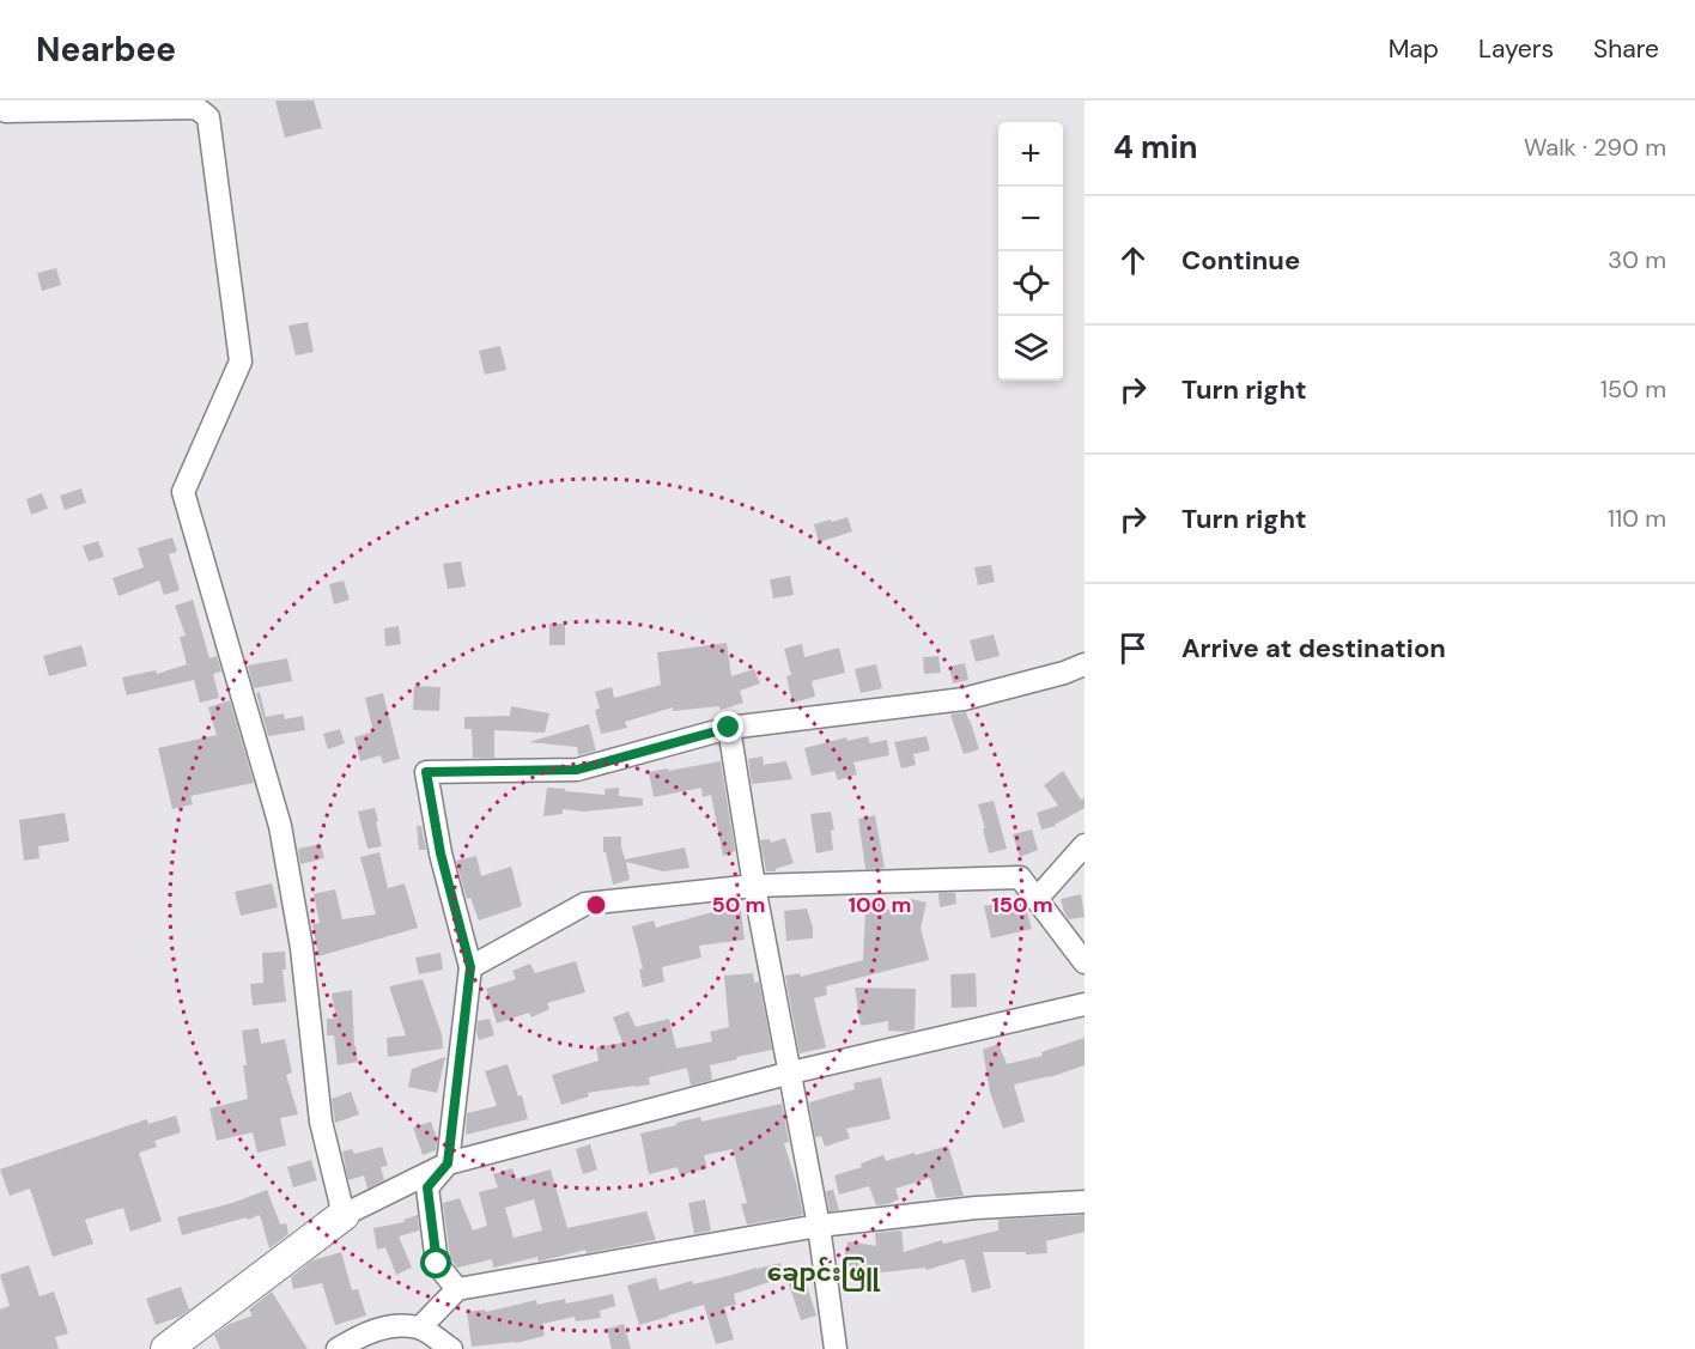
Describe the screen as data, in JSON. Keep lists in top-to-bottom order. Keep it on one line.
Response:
{"districts":["ချောင်းဖြူ"],"page":{"header":"Nearbee","nav":["Map","Layers","Share"],"heading":["4 min","Walk · 290 m"],"map_buttons":["+","−"],"list":[["Continue","30 m"],["Turn right","150 m"],["Turn right","110 m"],"Arrive at destination"]},"rings":["50 m","100 m","150 m"]}
